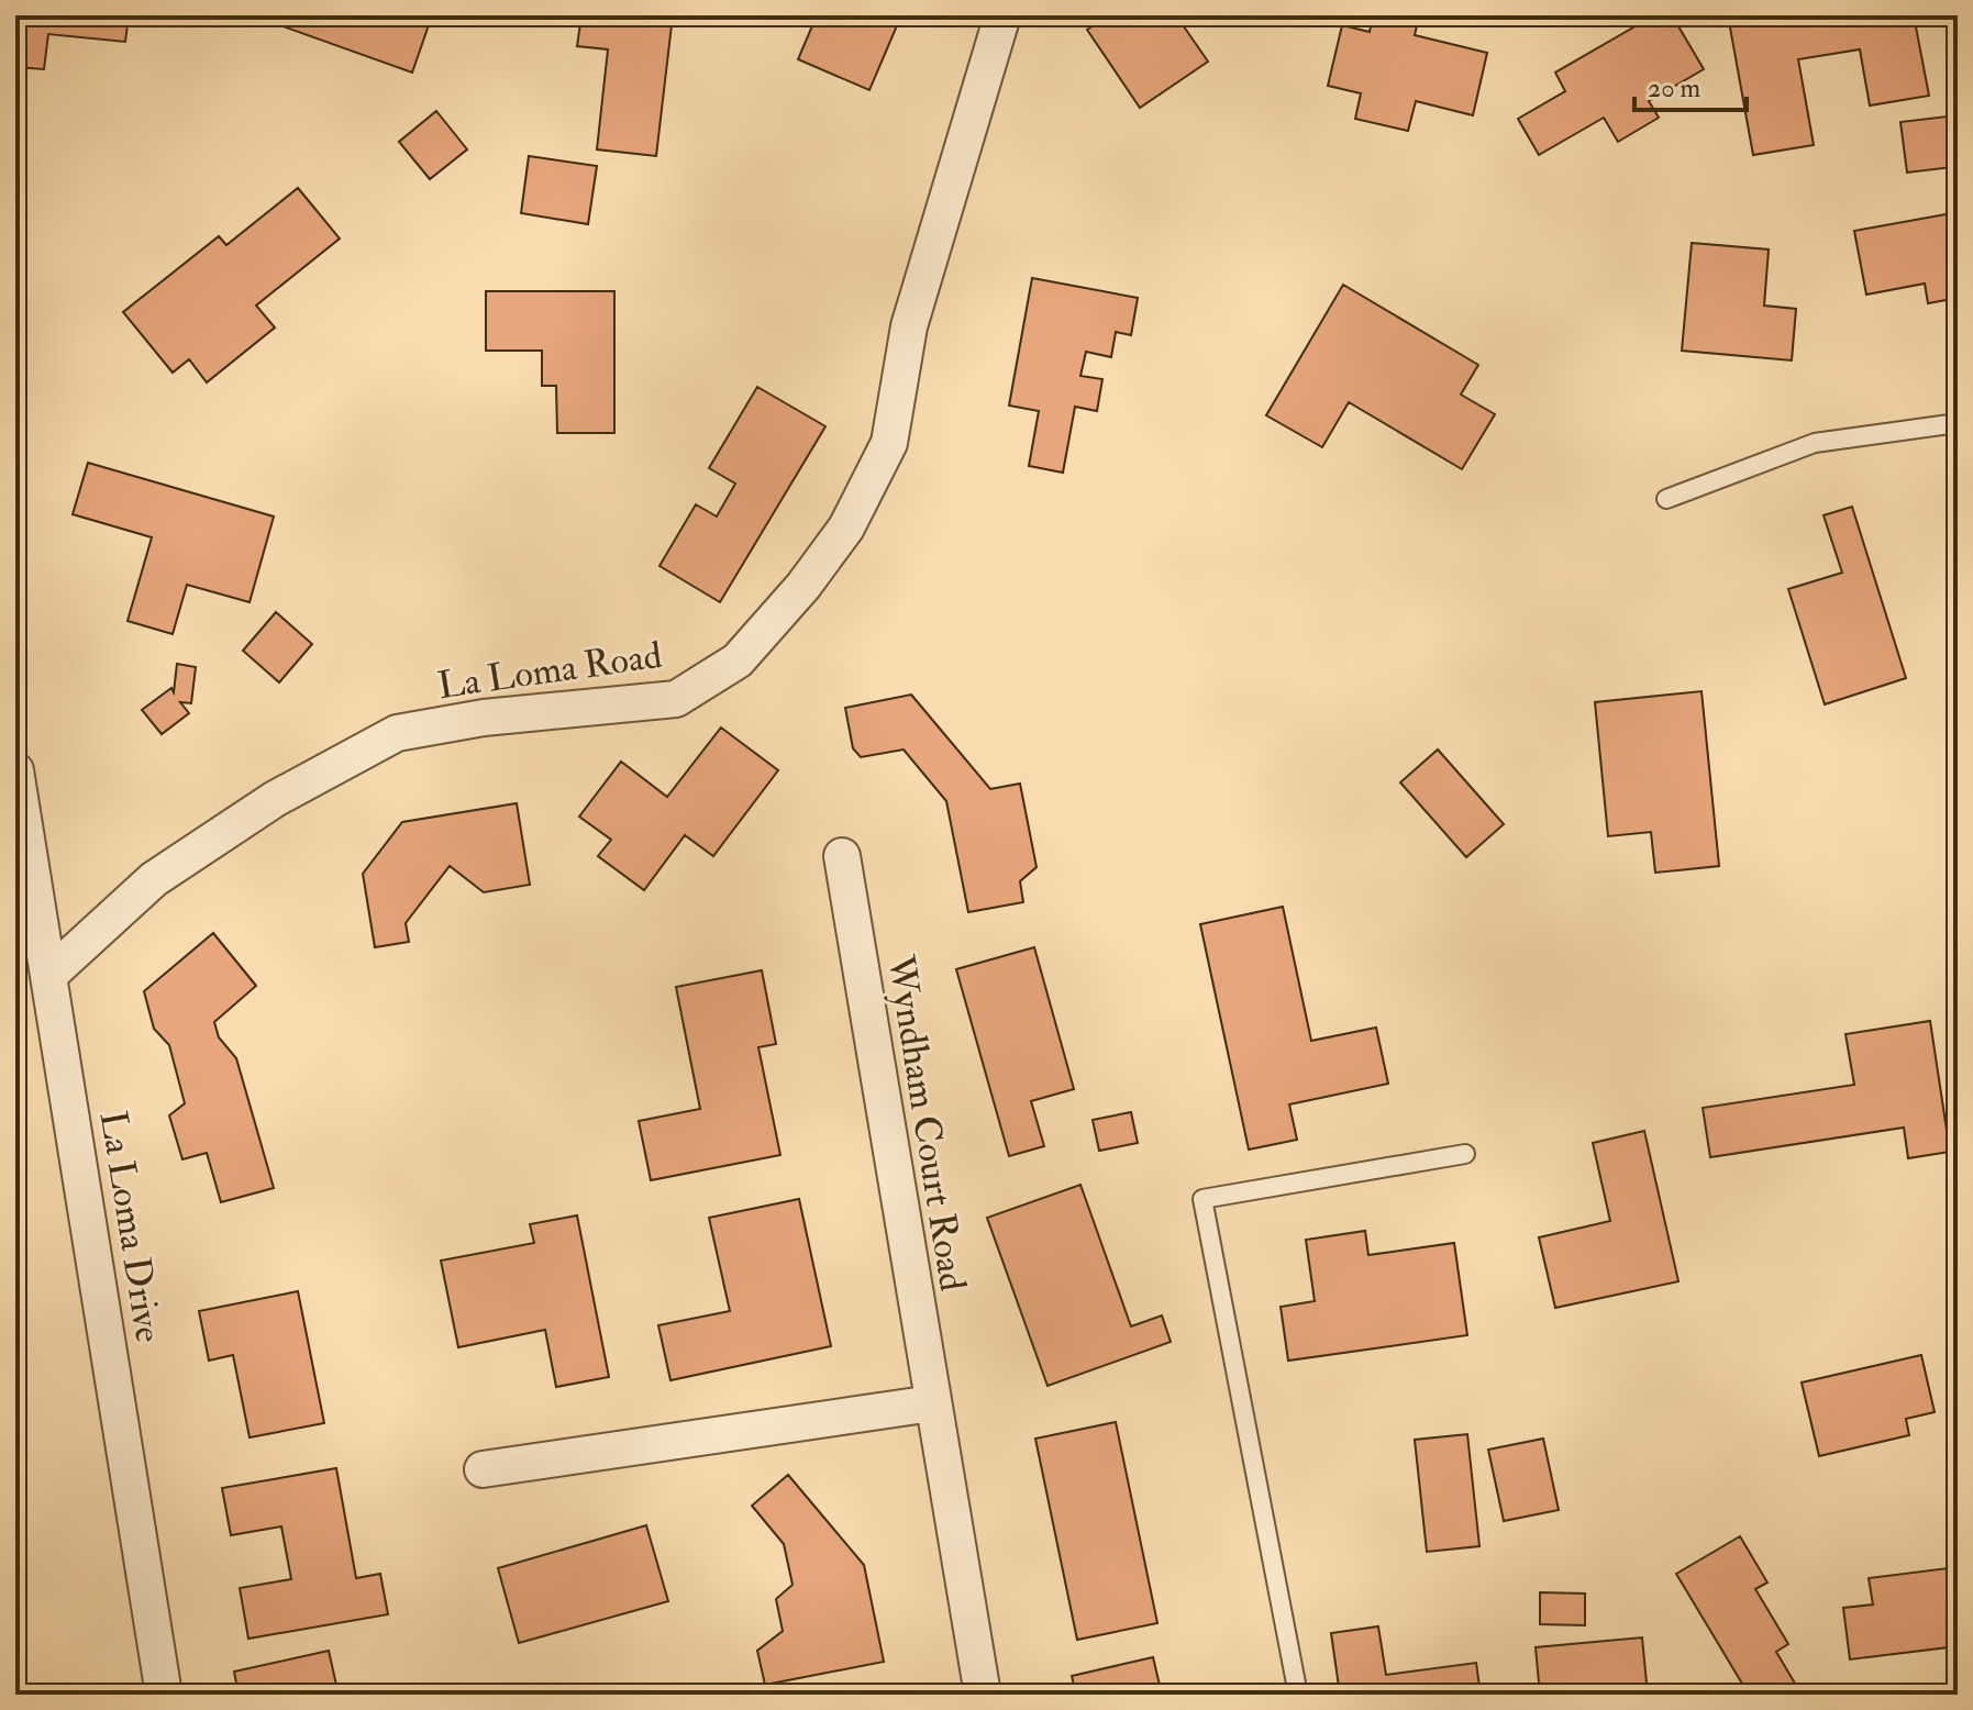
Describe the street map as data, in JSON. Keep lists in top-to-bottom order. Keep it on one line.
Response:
{"streets":{"street":["La Loma Road","Wyndham Court Road","La Loma Drive"]},"crossings":[["La Loma Road","La Loma Drive"]],"scale_bar":"20 m"}
